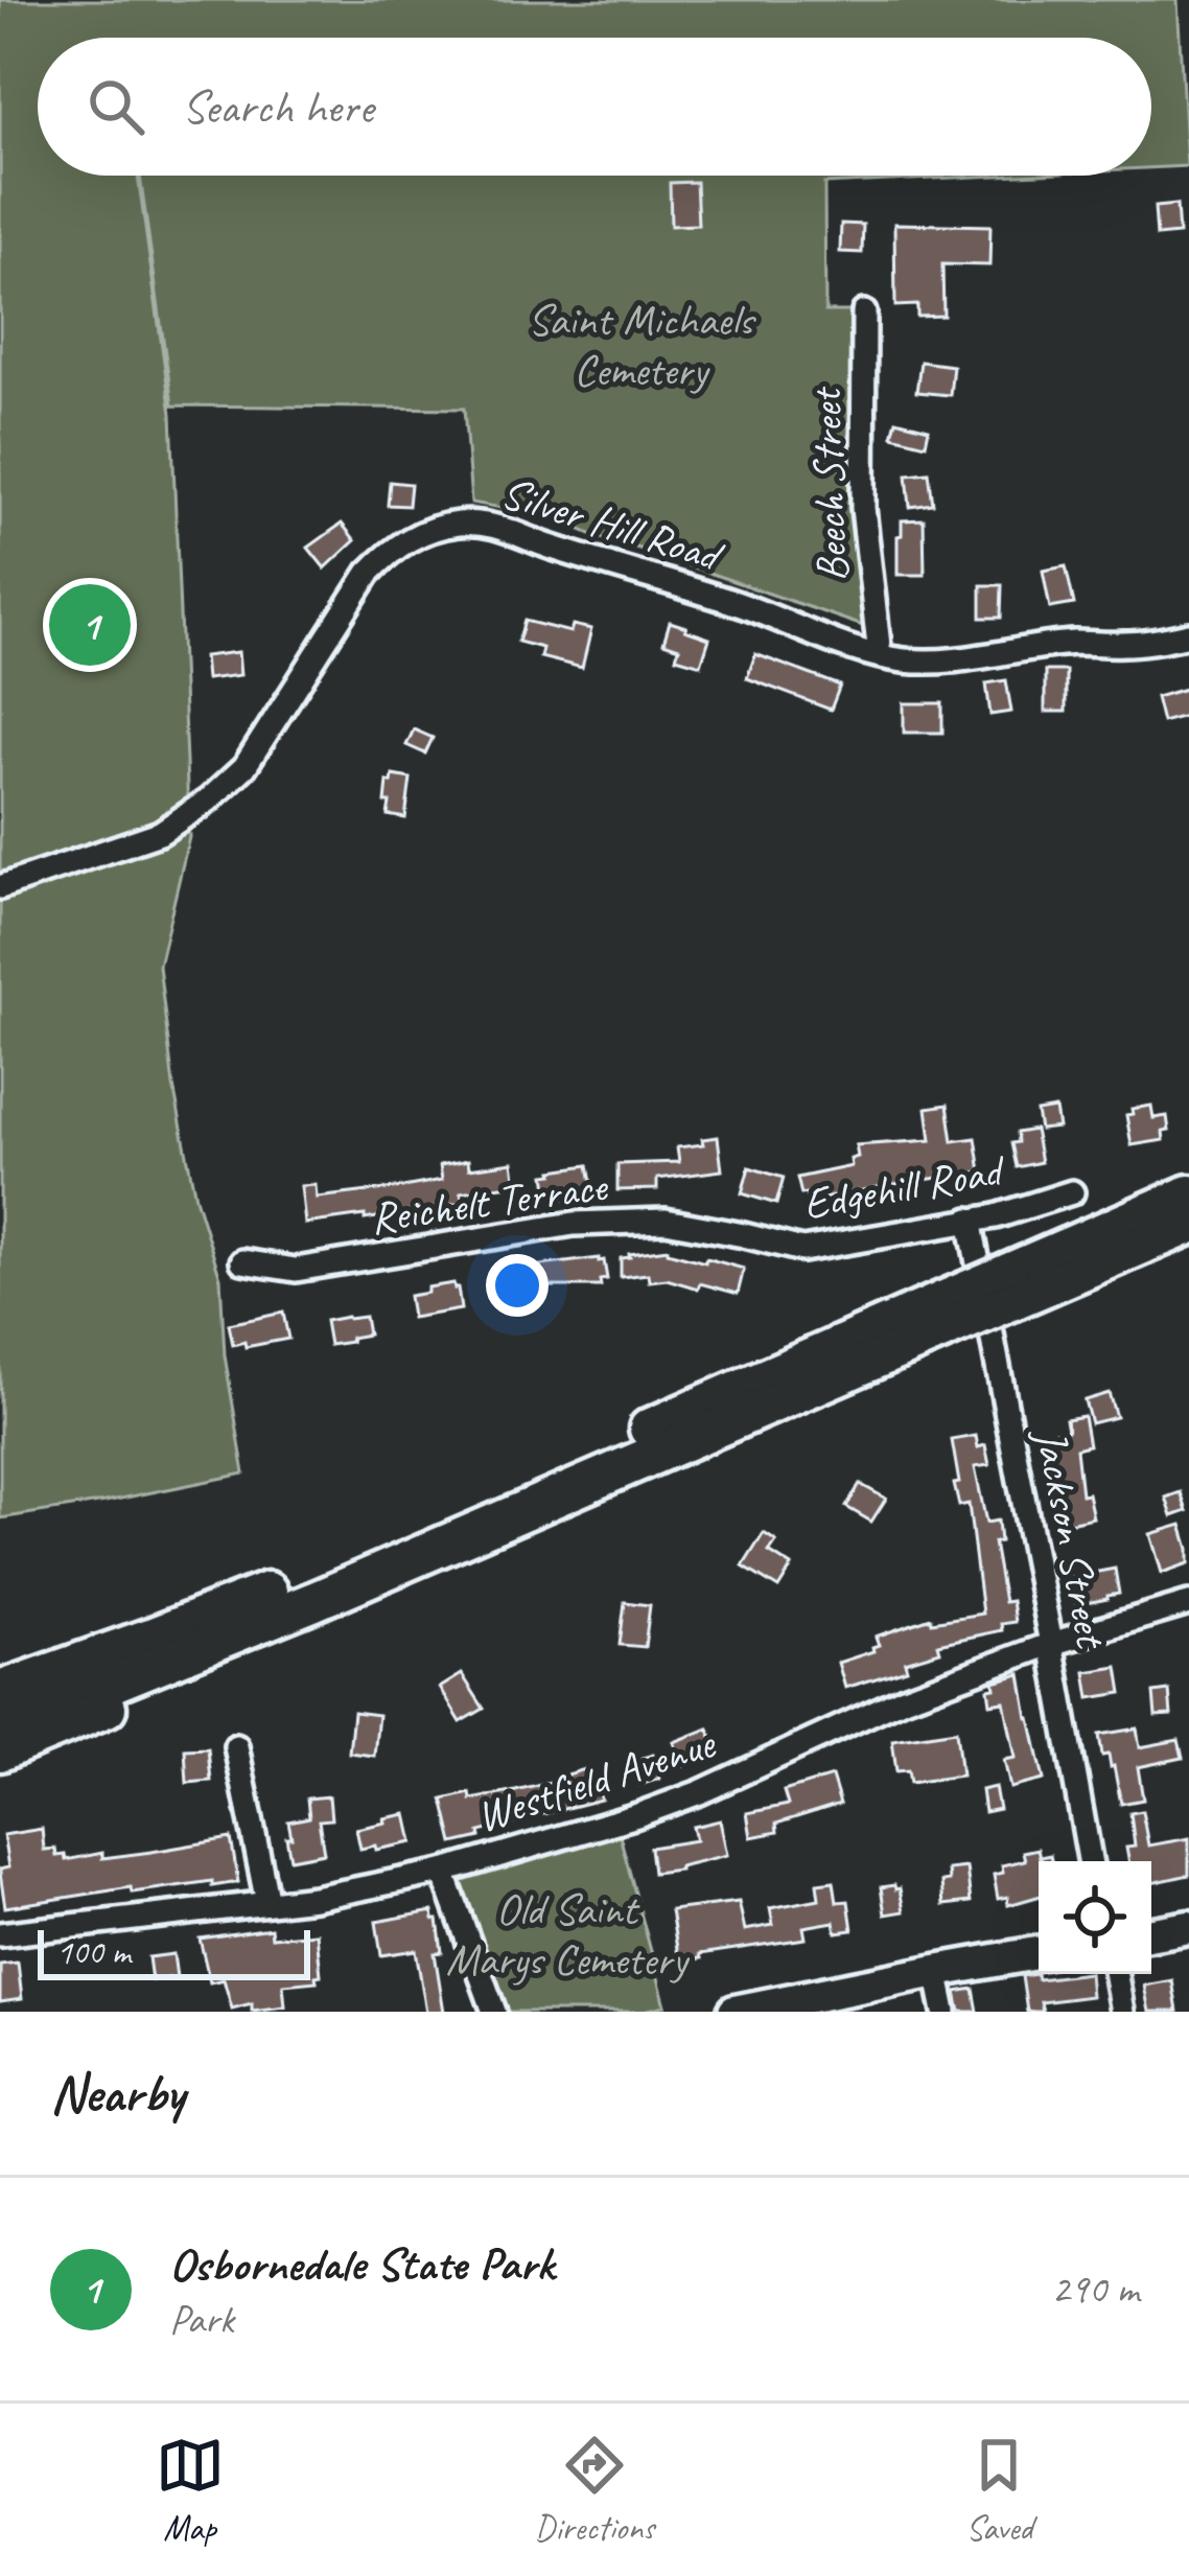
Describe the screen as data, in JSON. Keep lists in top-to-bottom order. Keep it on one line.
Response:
{"streets":{"street":["Beech Street","Silver Hill Road","Edgehill Road","Reichelt Terrace","Jackson Street","Westfield Avenue"]},"crossings":[["Beech Street","Silver Hill Road"],["Edgehill Road","Reichelt Terrace"],["Edgehill Road","Jackson Street"],["Jackson Street","Westfield Avenue"]],"parks":["Saint Michaels Cemetery","Old Saint Marys Cemetery"],"scale_bar":"100 m","page":{"search":"Search here","pins":"1","scale":"100 m","heading":"Nearby","list":[{"mark":"1","name":"Osbornedale State Park","note":"Park","value":"290 m"}],"nav":["Map","Directions","Saved"]}}
